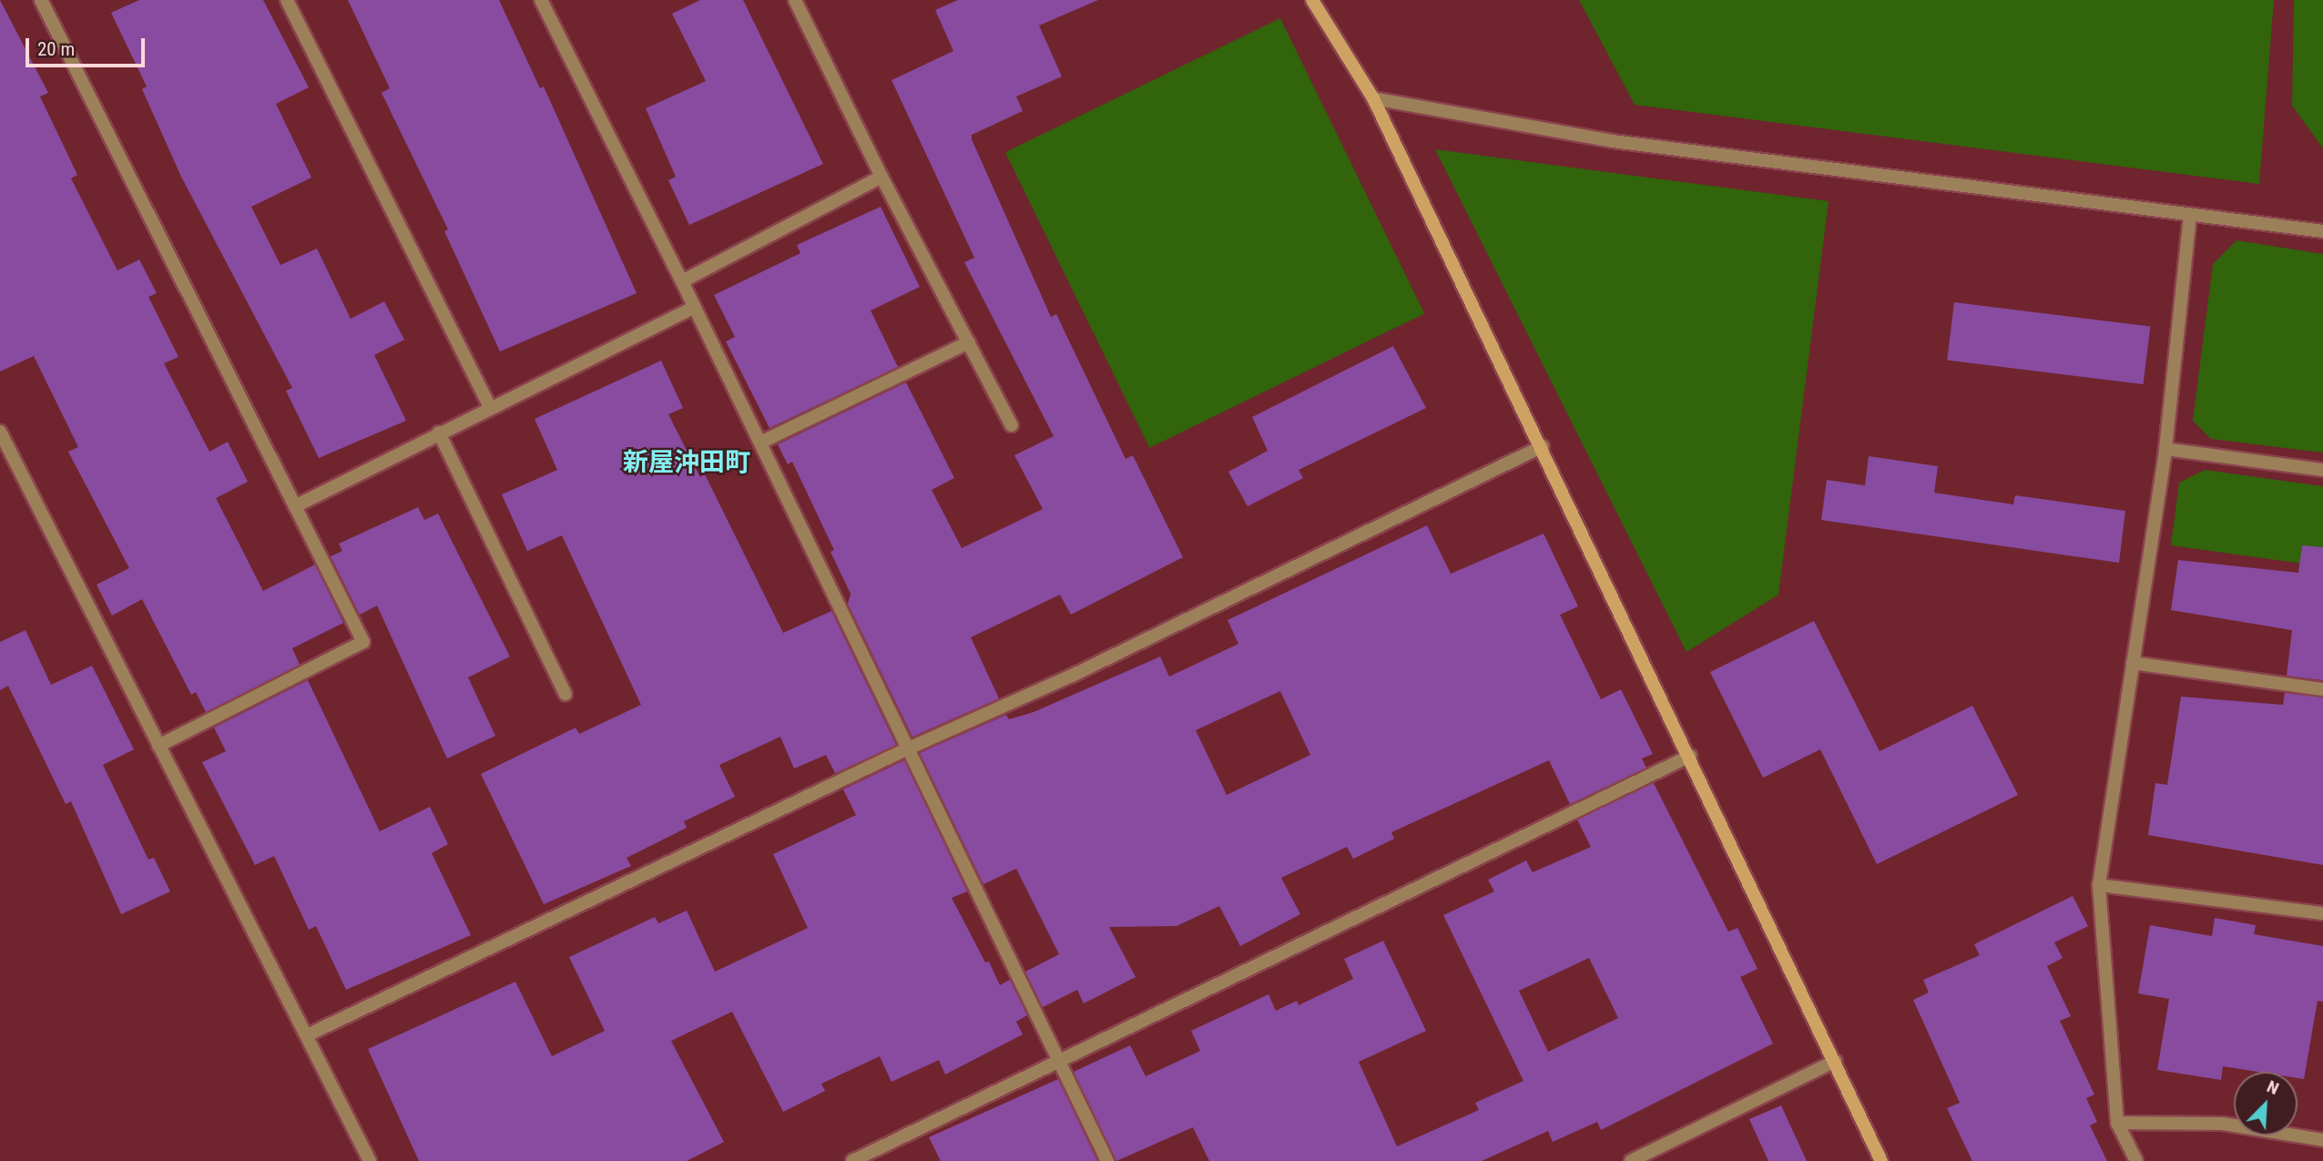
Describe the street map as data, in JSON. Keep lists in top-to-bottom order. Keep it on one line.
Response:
{"districts":["新屋沖田町"],"scale_bar":"20 m","north":"top right"}
